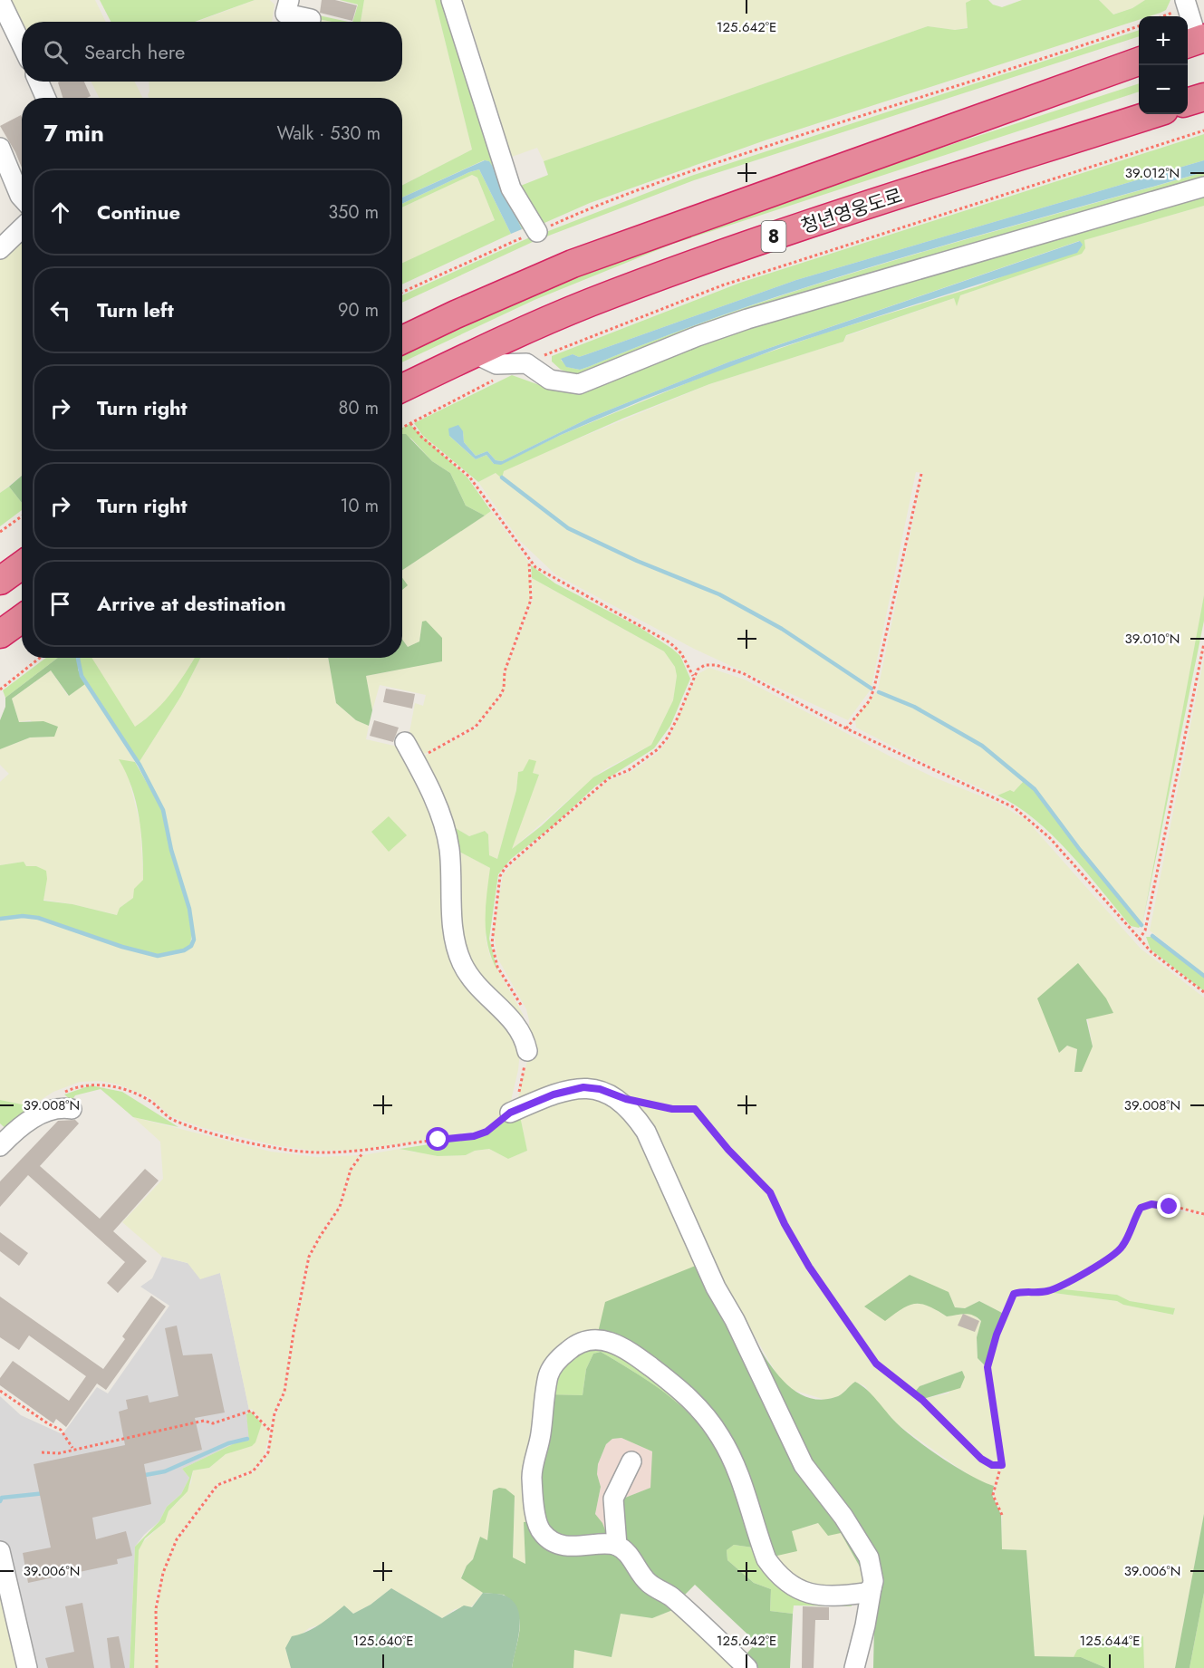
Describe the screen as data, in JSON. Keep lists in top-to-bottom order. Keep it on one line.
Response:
{"streets":{"highway":["청년영웅도로","8"]},"page":{"map_buttons":["+","−"],"search":"Search here","heading":["7 min","Walk · 530 m"],"list":[["Continue","350 m"],["Turn left","90 m"],["Turn right","80 m"],["Turn right","10 m"],"Arrive at destination"]},"coordinates":["125.642°E","39.012°N","39.010°N","39.008°N","39.006°N","125.640°E","125.644°E"]}
